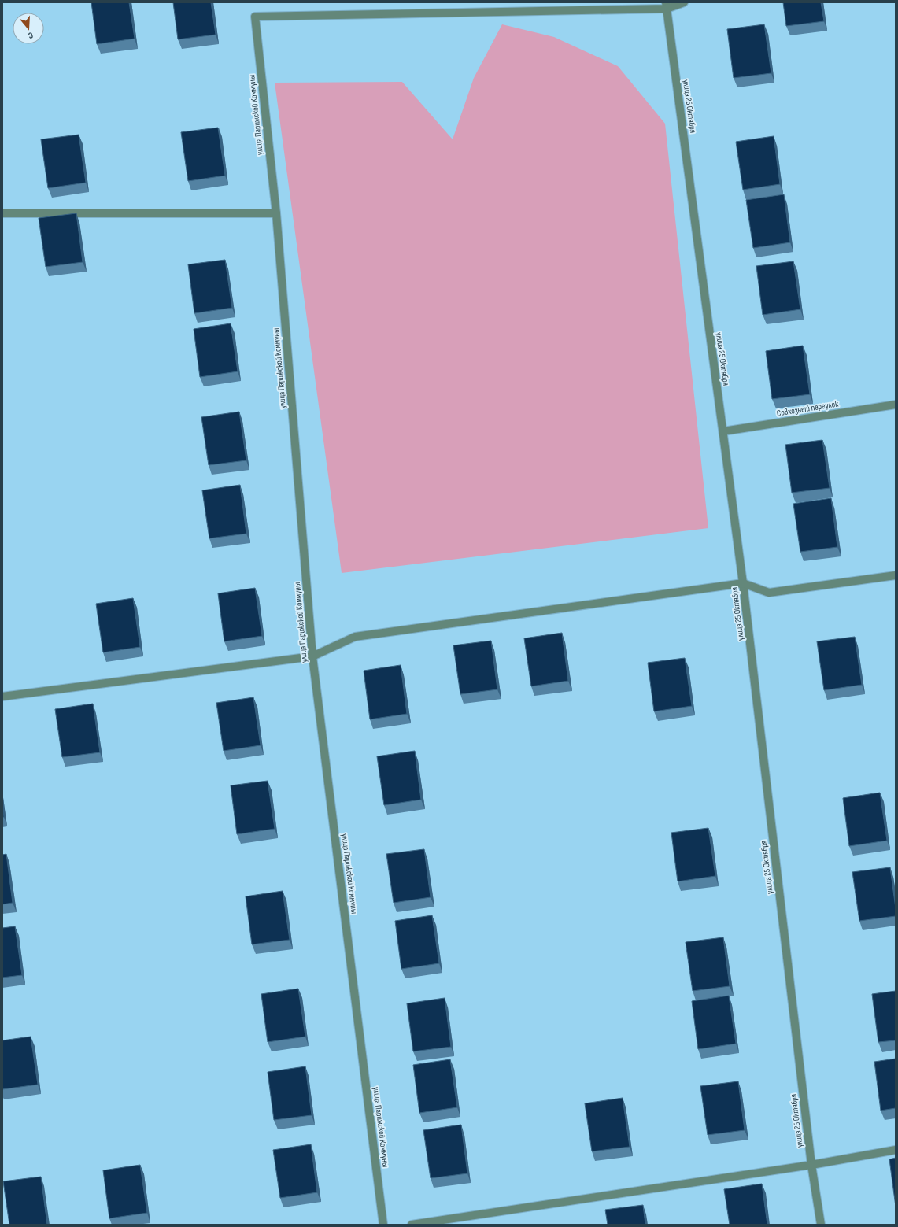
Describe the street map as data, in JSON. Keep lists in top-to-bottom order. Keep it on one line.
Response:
{"streets":{"street":["улица 25 Октября","улица Парижской Коммуны","Совхозный переулок"]},"crossings":[["улица 25 Октября","улица Парижской Коммуны"],["улица 25 Октября","Совхозный переулок"]],"north":"bottom"}
